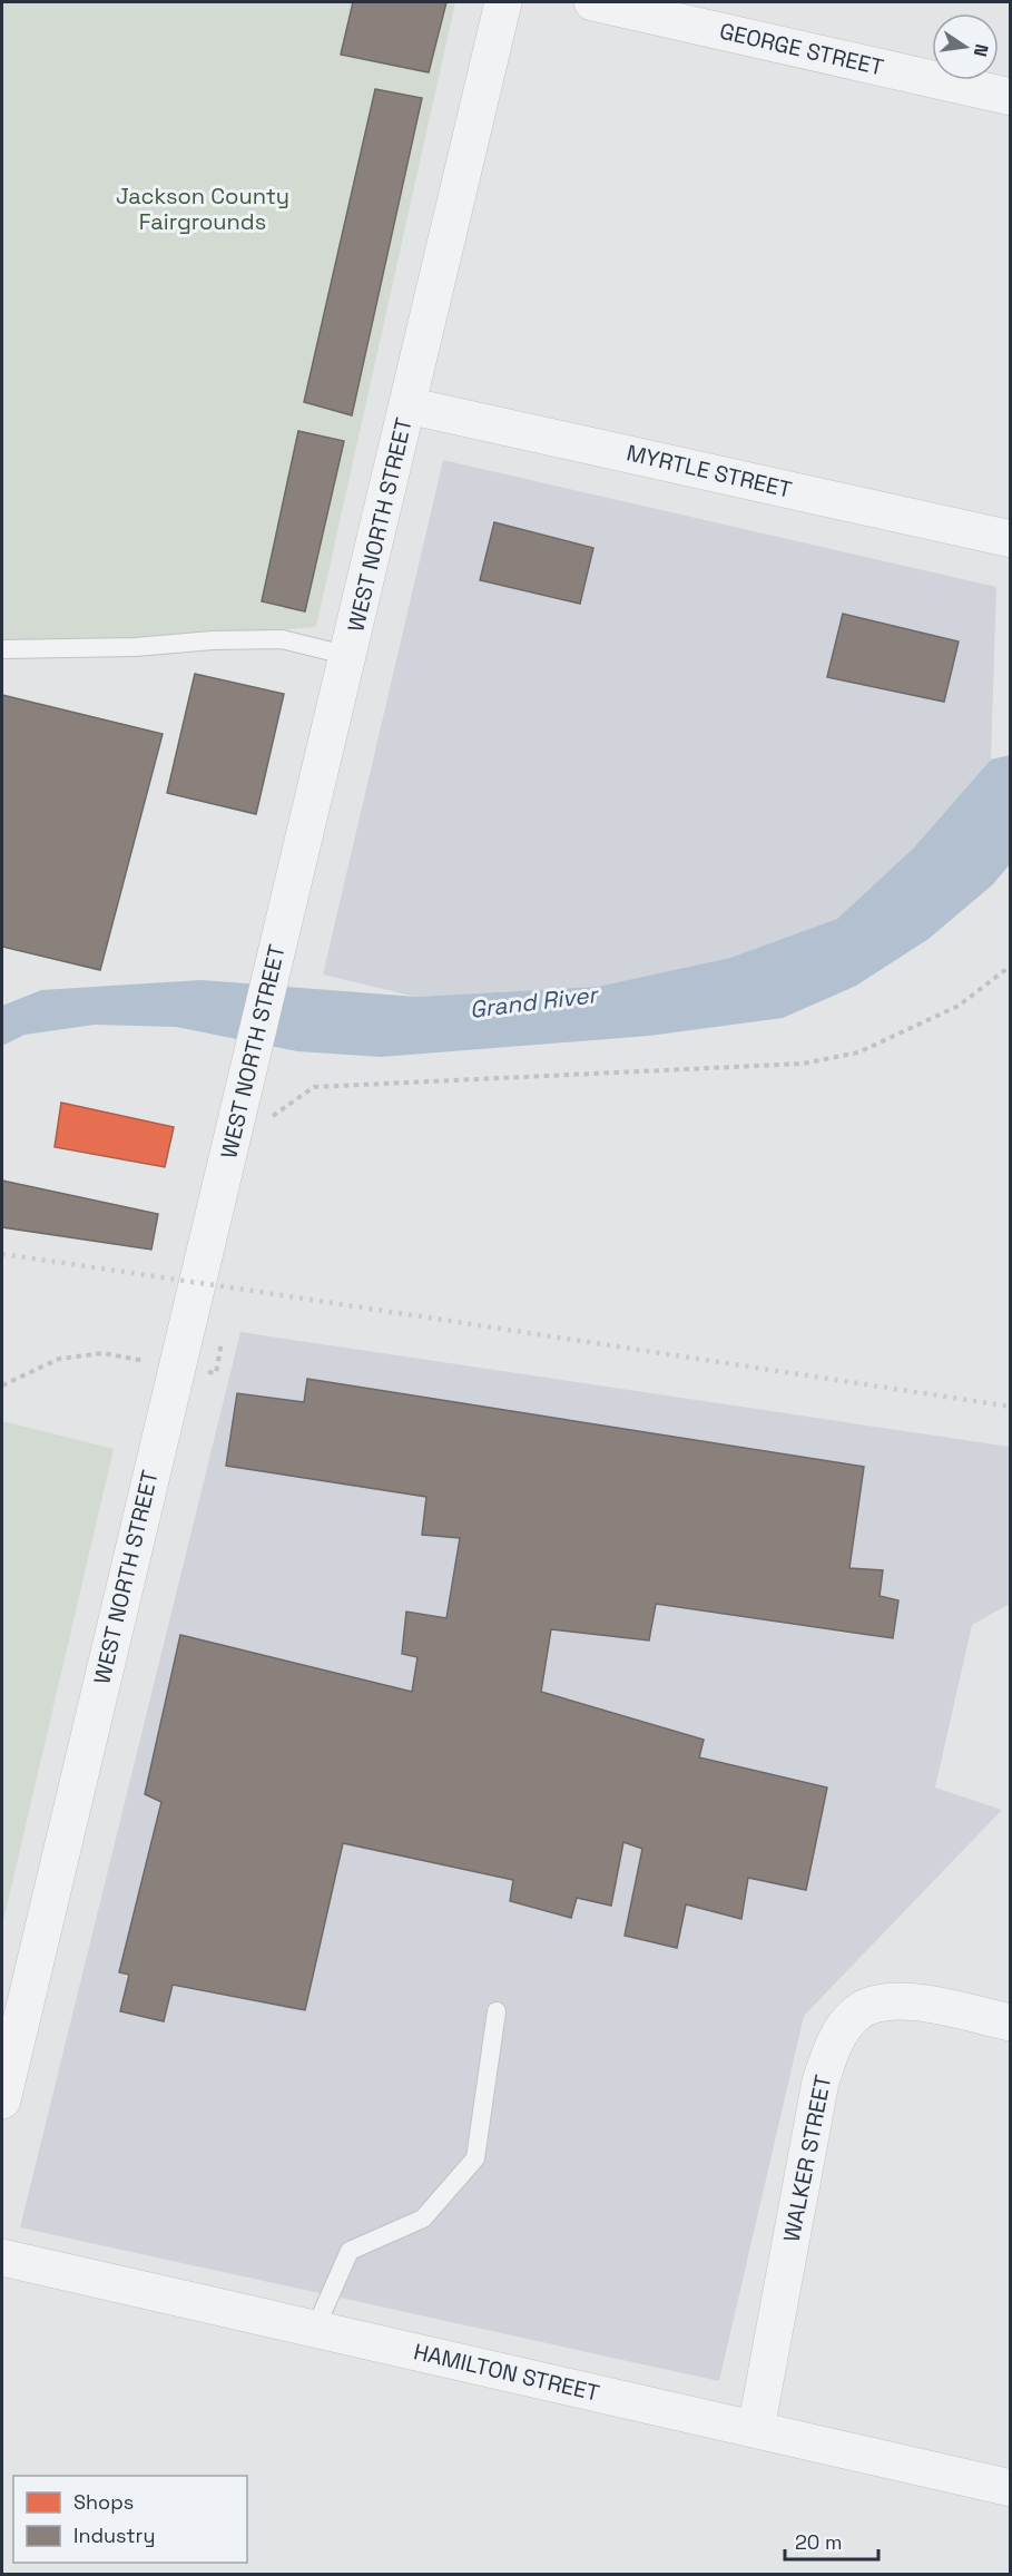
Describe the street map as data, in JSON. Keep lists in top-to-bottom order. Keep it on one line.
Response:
{"streets":{"street":["GEORGE STREET","MYRTLE STREET","WEST NORTH STREET","WALKER STREET","HAMILTON STREET"]},"crossings":[["MYRTLE STREET","WEST NORTH STREET"],["WALKER STREET","HAMILTON STREET"]],"water":["Grand River"],"parks":["Jackson County Fairgrounds"],"legend":["Shops","Industry"],"scale_bar":"20 m","north":"right"}
